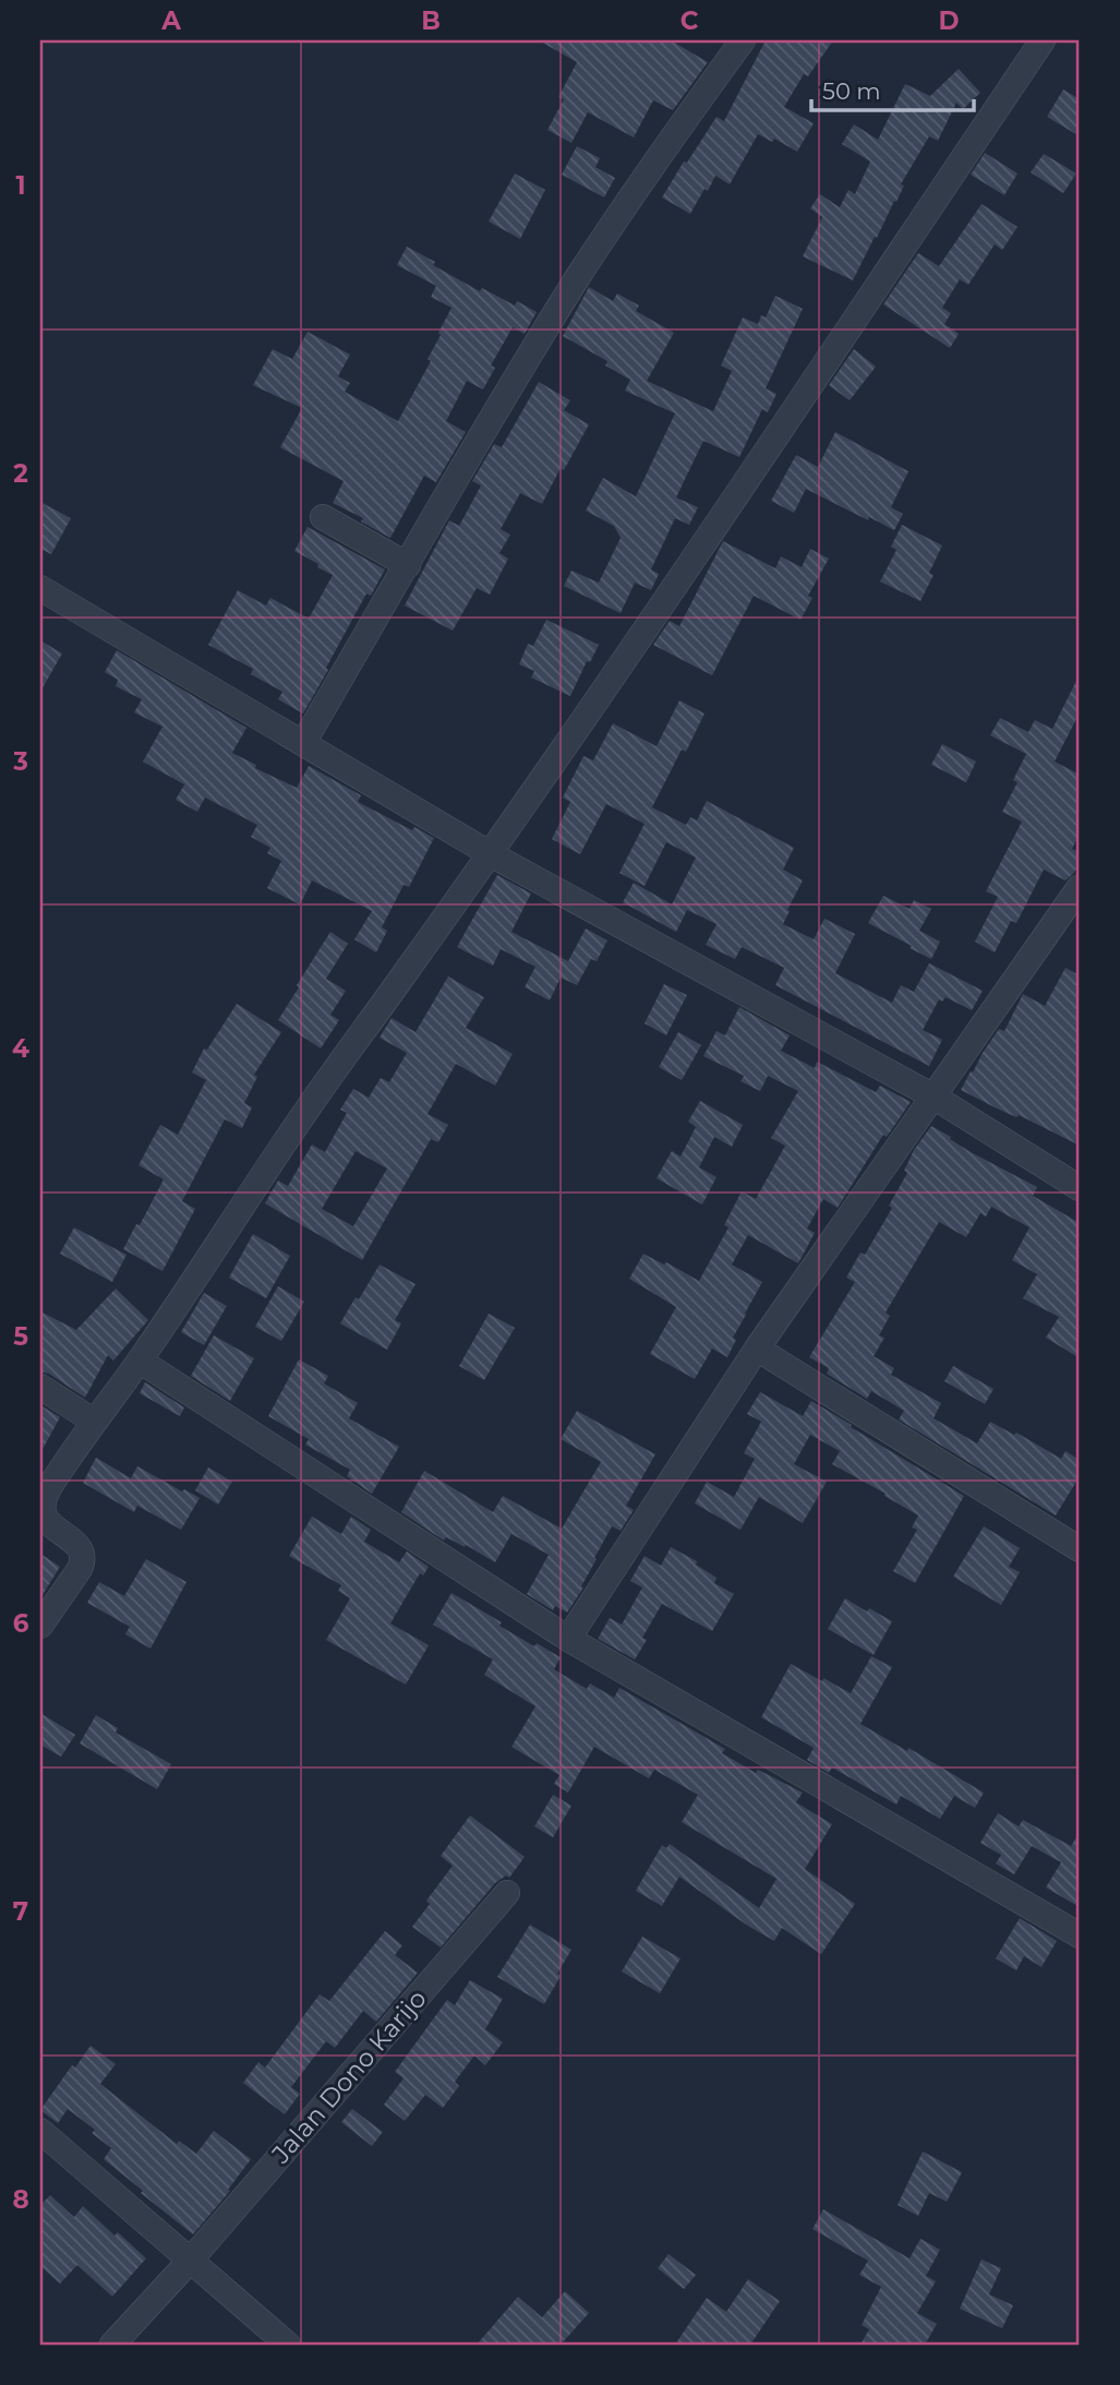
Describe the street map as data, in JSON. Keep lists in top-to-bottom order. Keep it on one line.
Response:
{"streets":{"street":["Jalan Dono Karijo"]},"scale_bar":"50 m","grid":{"columns":["A","B","C","D"],"rows":["1","2","3","4","5","6","7","8"]}}
